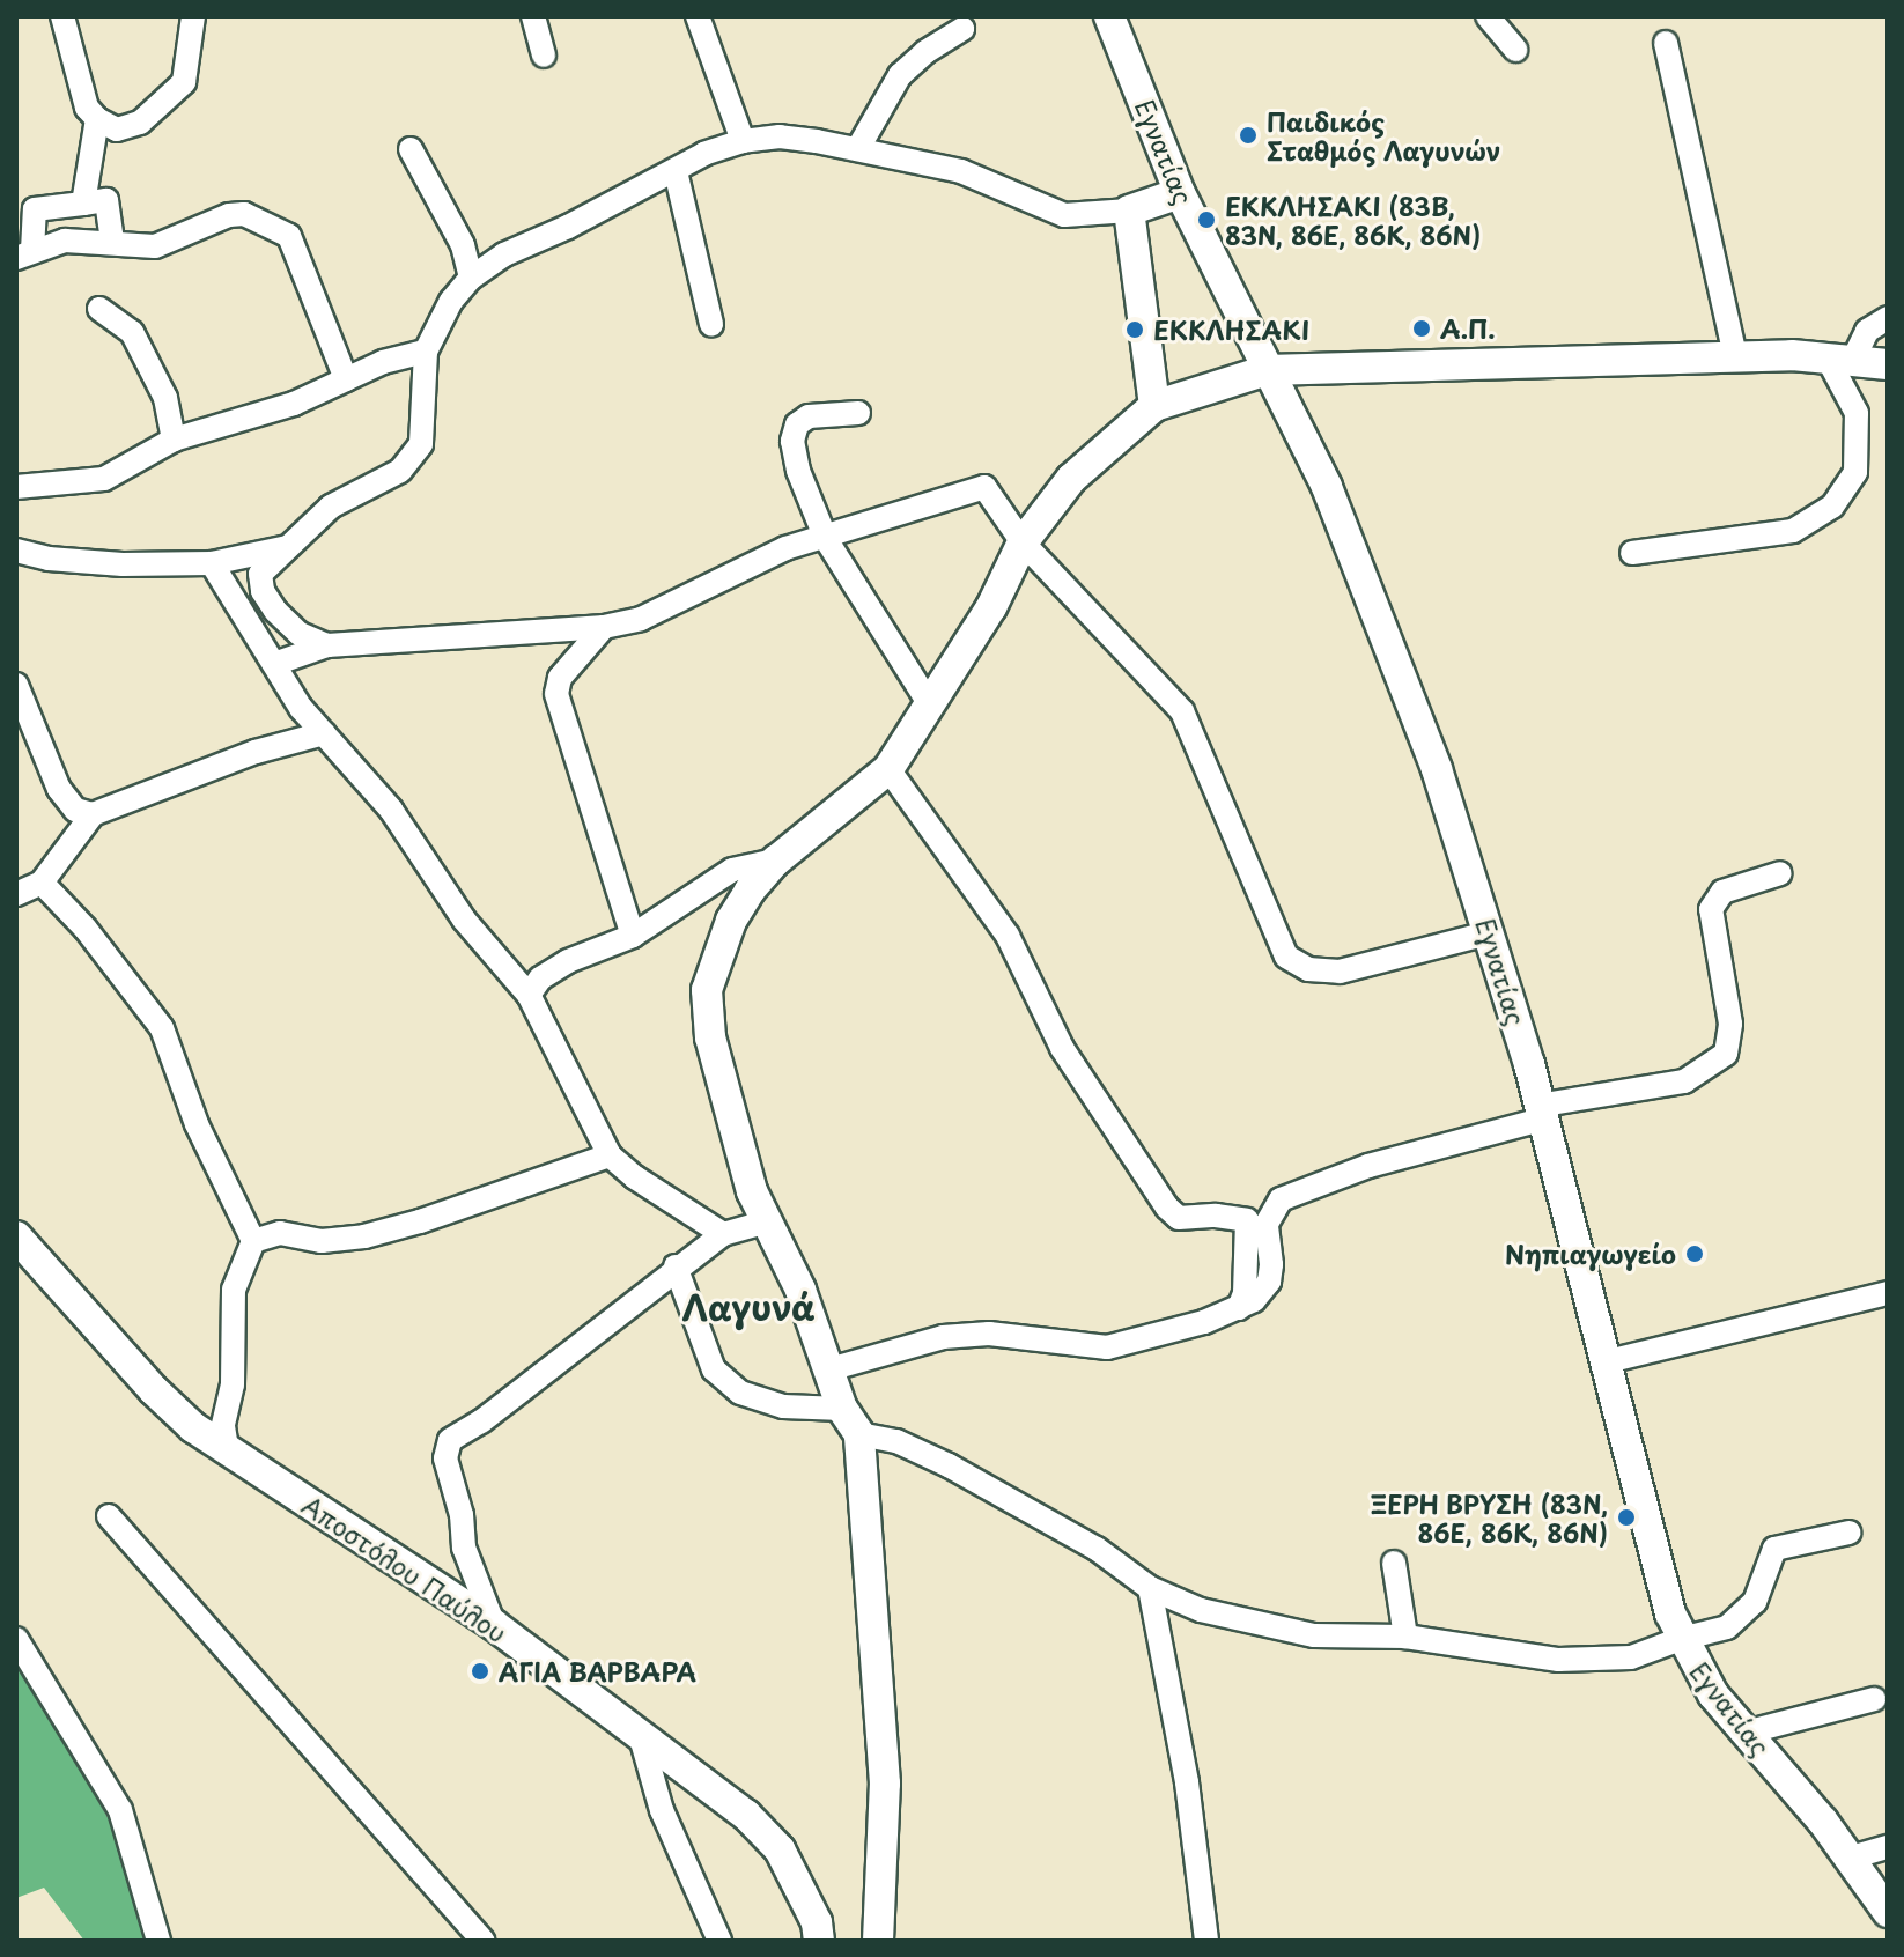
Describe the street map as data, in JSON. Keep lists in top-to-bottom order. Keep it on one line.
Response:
{"streets":{"street":["Εγνατίας","Αποστόλου Παύλου"]},"districts":["Λαγυνά"],"places":["Παιδικός Σταθμός Λαγυνών","ΕΚΚΛΗΣΑΚΙ (83Β, 83Ν, 86Ε, 86Κ, 86Ν)","Α.Π.","ΕΚΚΛΗΣΑΚΙ","Νηπιαγωγείο","ΞΕΡΗ ΒΡΥΣΗ (83Ν, 86Ε, 86Κ, 86Ν)","ΑΓΙΑ ΒΑΡΒΑΡΑ"]}
